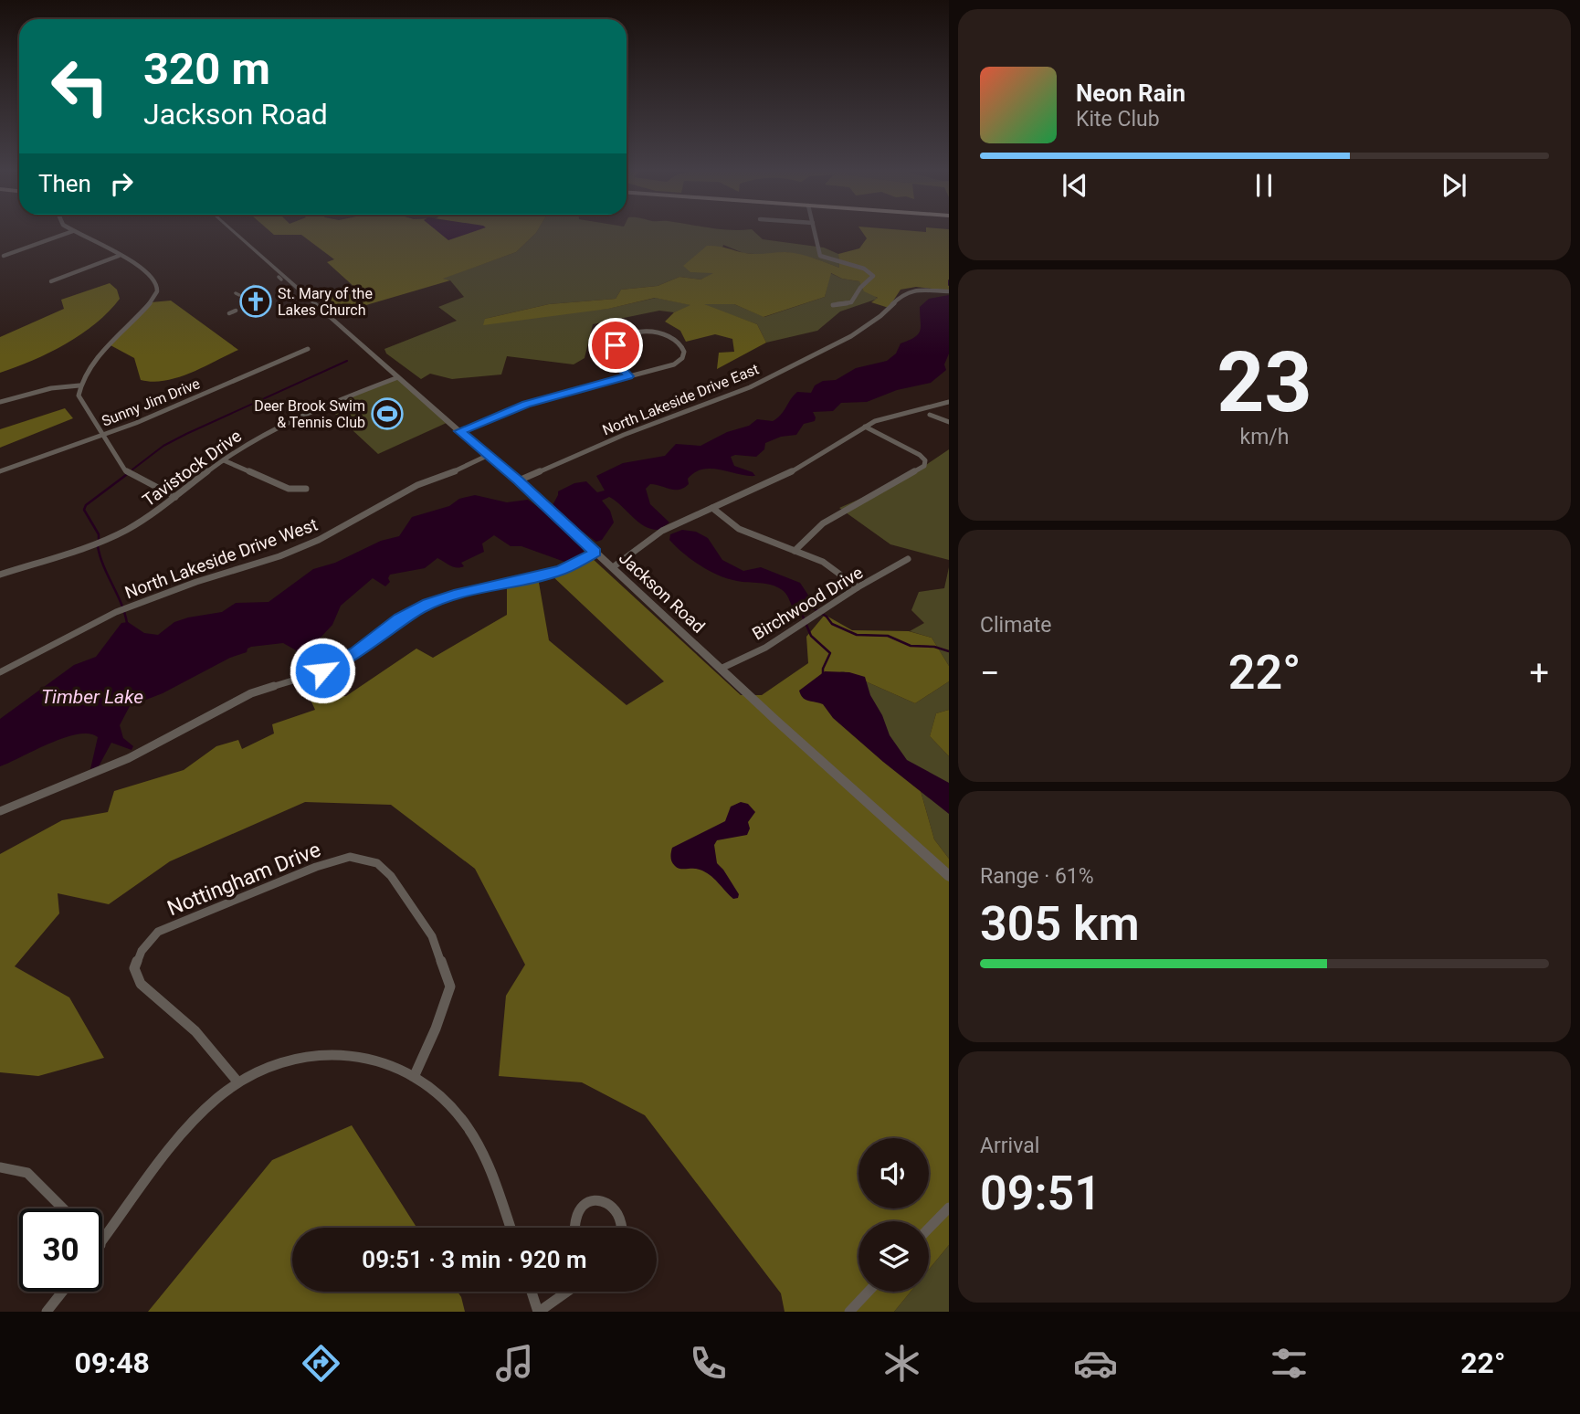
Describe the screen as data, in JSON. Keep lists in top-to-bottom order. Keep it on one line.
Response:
{"streets":{"street":["North Lakeside Drive East","Sunny Jim Drive","Tavistock Drive","North Lakeside Drive West","Jackson Road","Birchwood Drive","Nottingham Drive"]},"crossings":[["North Lakeside Drive East","Jackson Road"],["Tavistock Drive","Jackson Road"],["North Lakeside Drive West","Jackson Road"],["Jackson Road","Birchwood Drive"]],"water":["Timber Lake"],"places":{"church":["St. Mary of the Lakes Church"],"sports":["Deer Brook Swim & Tennis Club"]},"page":{"turn":["320 m","Jackson Road"],"song":["Neon Rain","Kite Club"],"then":"Then","tile":[["23","km/h"],"Climate",["Range · 61%","305 km"],["Arrival","09:51"]],"heat":["−","22°","+"],"limit":"30","trip":"09:51 · 3 min · 920 m","tabs":["09:48","22°"]}}
